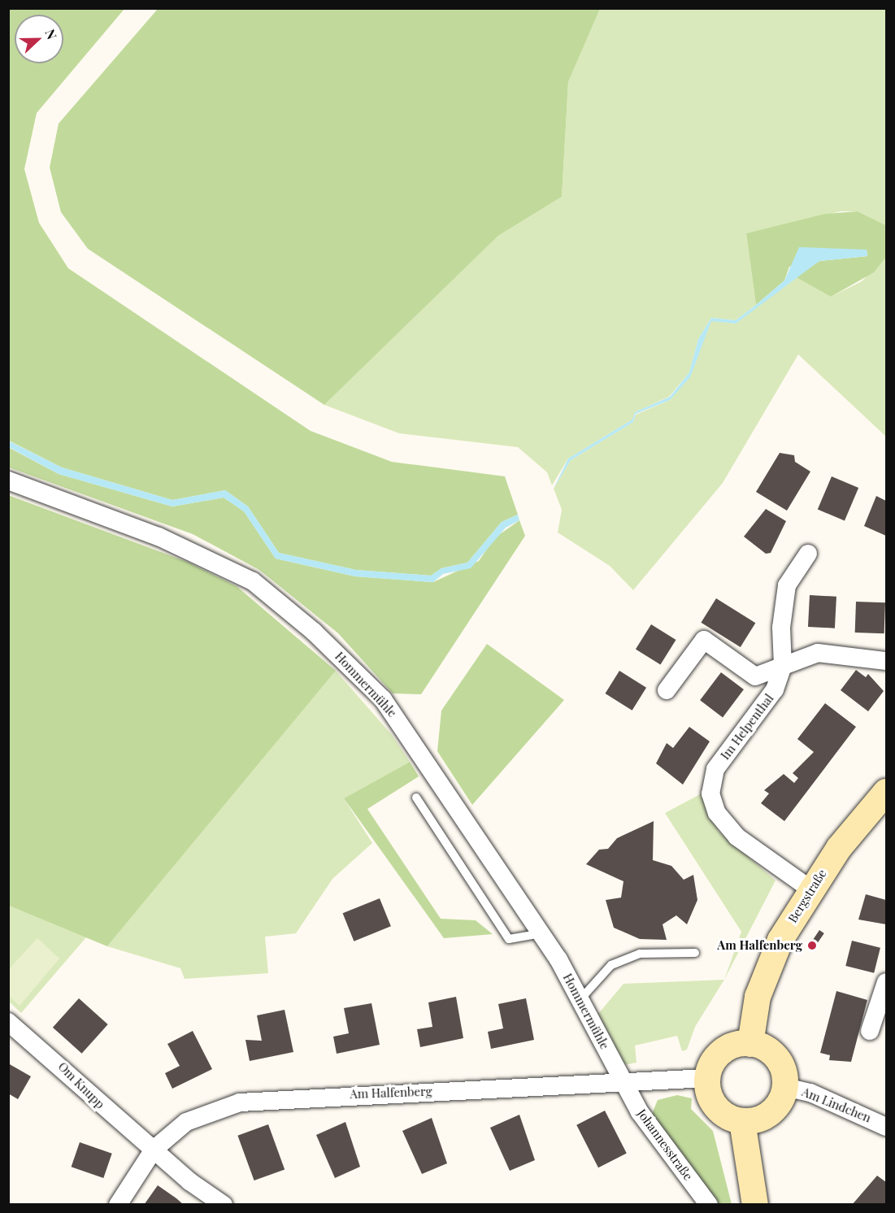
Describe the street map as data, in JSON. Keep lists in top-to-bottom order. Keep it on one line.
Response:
{"streets":{"main road":["Bergstraße"],"street":["Hommermühle","Im Helpenthal","Om Knupp","Am Halfenberg","Am Lindchen","Johannesstraße"]},"crossings":[["Hommermühle","Am Halfenberg"],["Hommermühle","Johannesstraße"],["Im Helpenthal","Bergstraße"],["Bergstraße","Am Halfenberg"],["Bergstraße","Am Lindchen"],["Om Knupp","Am Halfenberg"],["Am Halfenberg","Am Lindchen"],["Am Halfenberg","Johannesstraße"]],"places":["Am Halfenberg"],"north":"right"}
